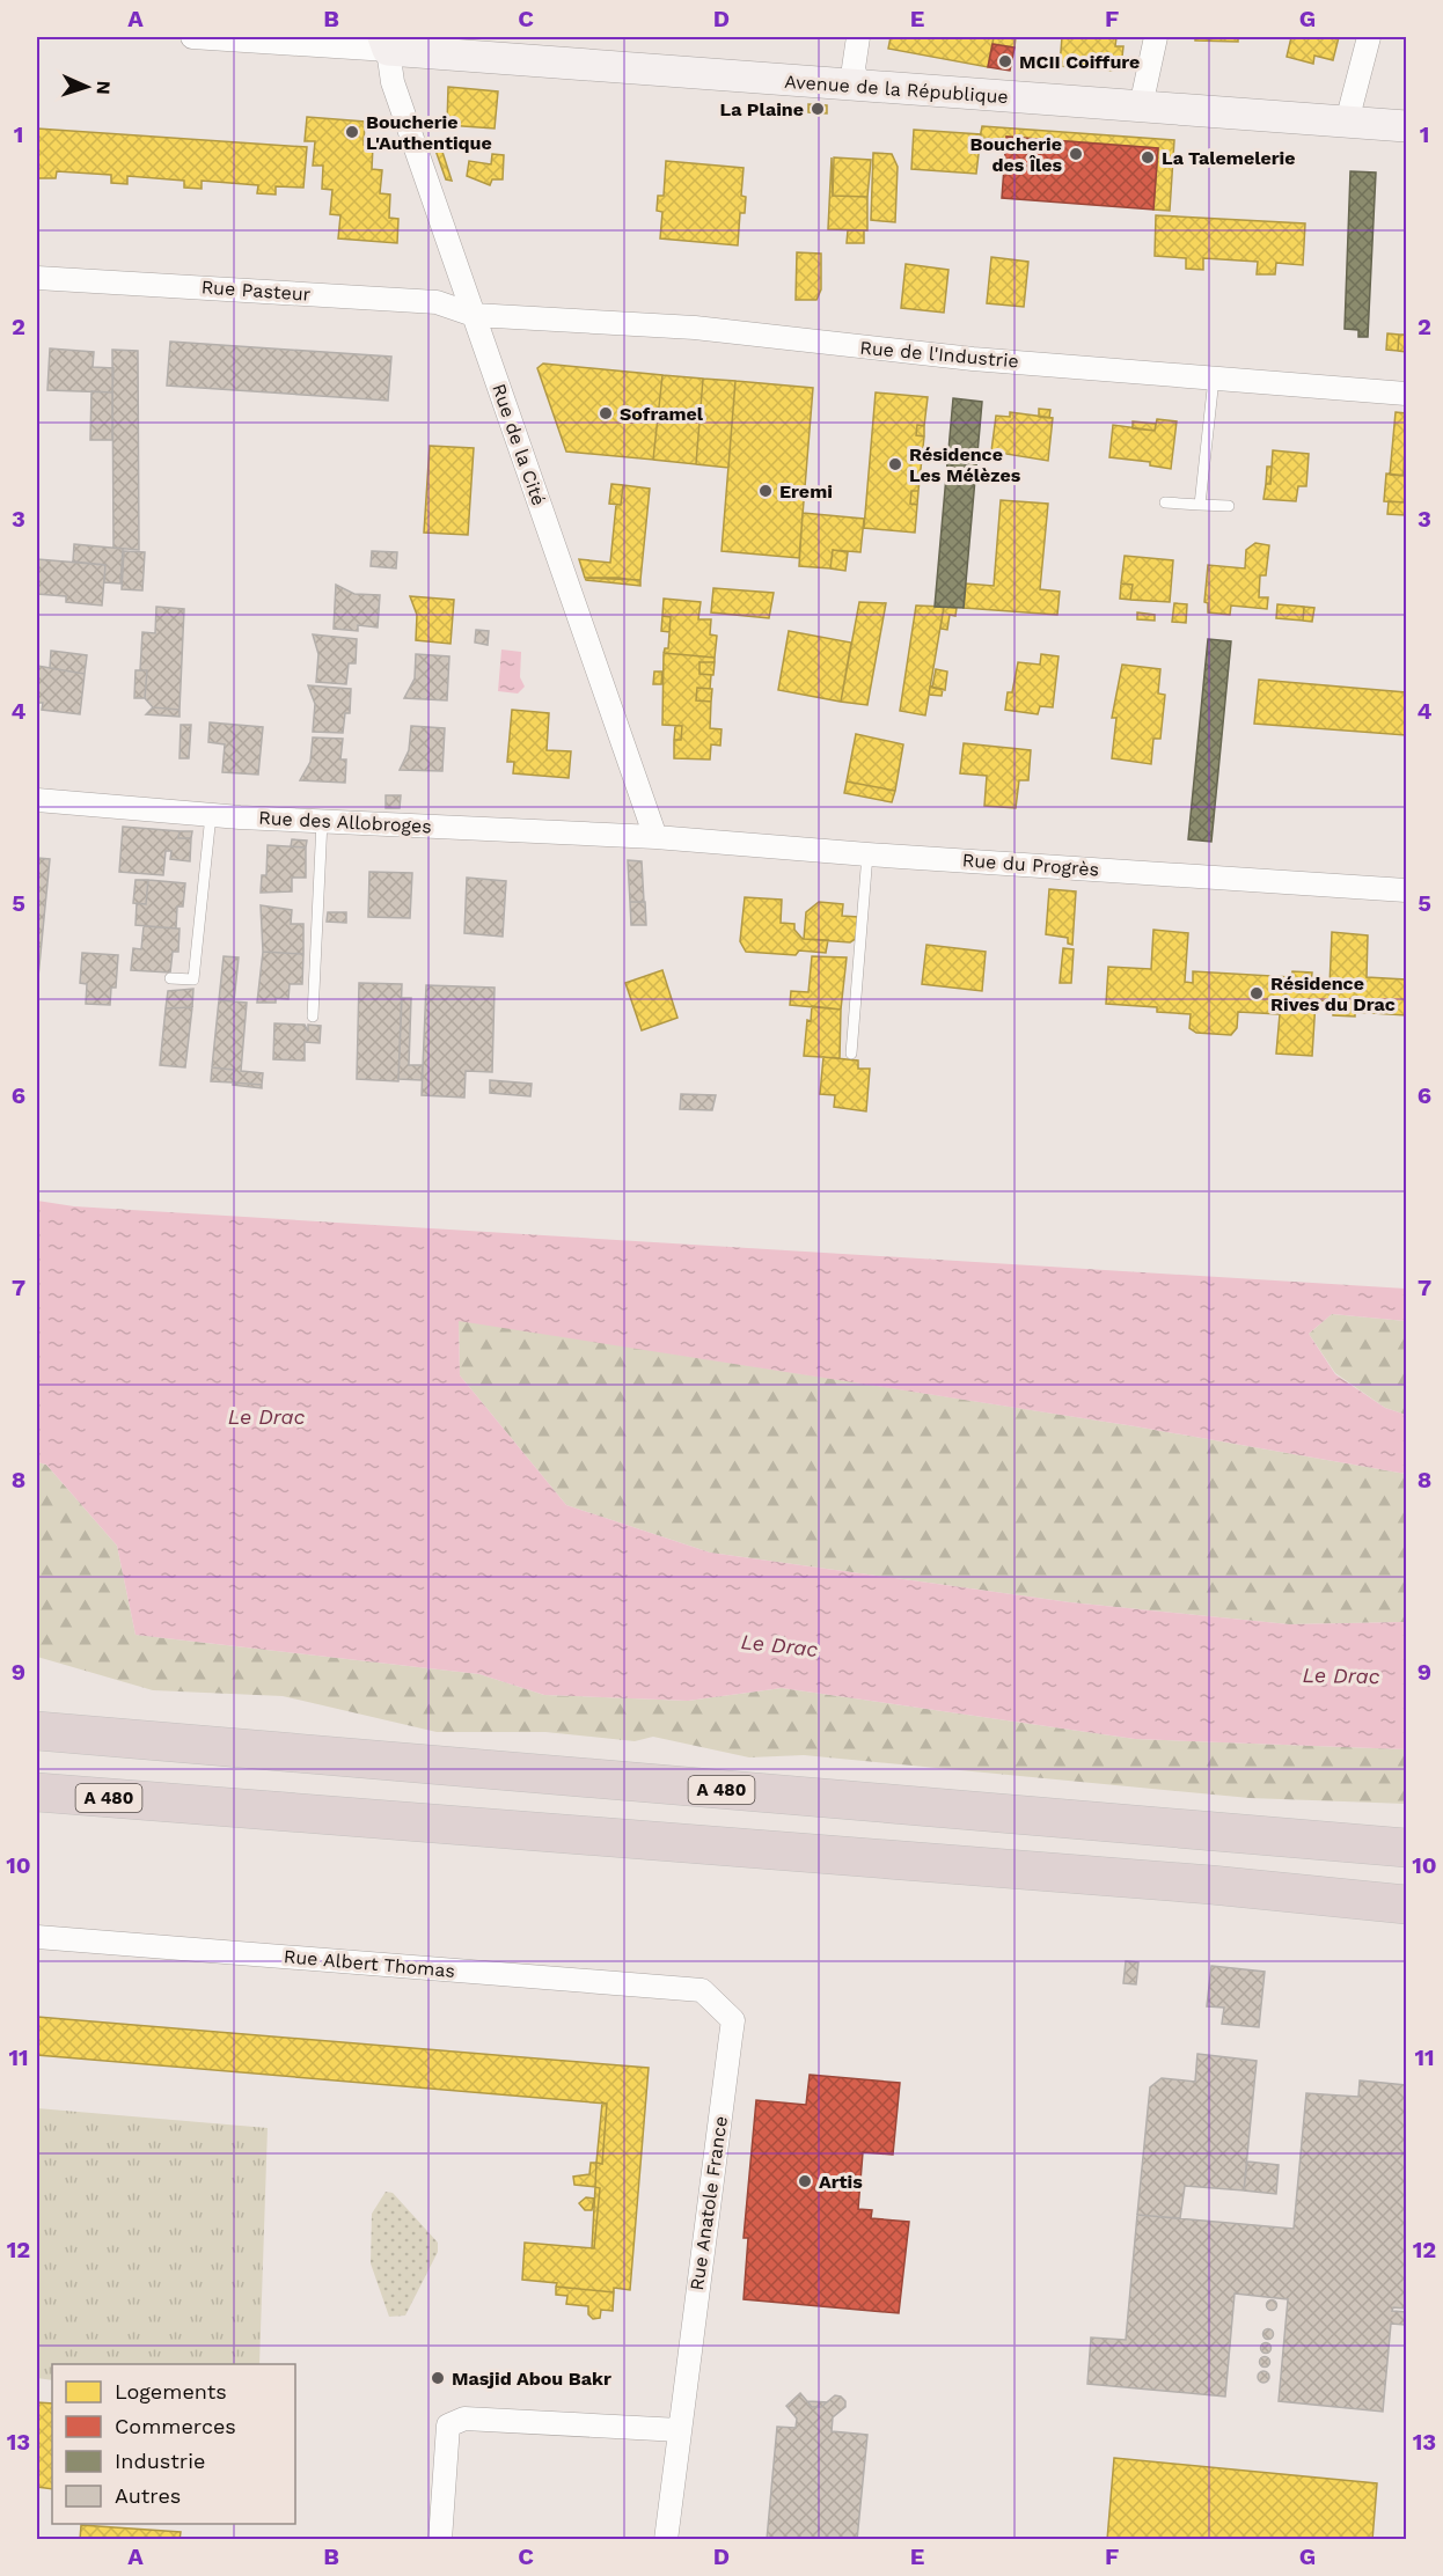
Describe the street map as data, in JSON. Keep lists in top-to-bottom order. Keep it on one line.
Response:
{"streets":{"highway":["A 480"],"street":["Avenue de la République","Rue Pasteur","Rue de l'Industrie","Rue de la Cité","Rue des Allobroges","Rue du Progrès","Rue Albert Thomas","Rue Anatole France"]},"crossings":[["Avenue de la République","Rue de la Cité"],["Rue Pasteur","Rue de l'Industrie"],["Rue Pasteur","Rue de la Cité"],["Rue de l'Industrie","Rue de la Cité"],["Rue de la Cité","Rue des Allobroges"],["Rue de la Cité","Rue du Progrès"],["Rue des Allobroges","Rue du Progrès"],["Rue Albert Thomas","Rue Anatole France"]],"water":["Le Drac"],"places":["MCII Coiffure","La Plaine","Boucherie L'Authentique","Boucherie des Îles","La Talemelerie","Soframel","Résidence Les Mélèzes","Eremi","Résidence Rives du Drac","Artis","Masjid Abou Bakr"],"legend":["Logements","Commerces","Industrie","Autres"],"north":"right","grid":{"columns":["A","B","C","D","E","F","G"],"rows":["1","2","3","4","5","6","7","8","9","10","11","12","13"]}}
